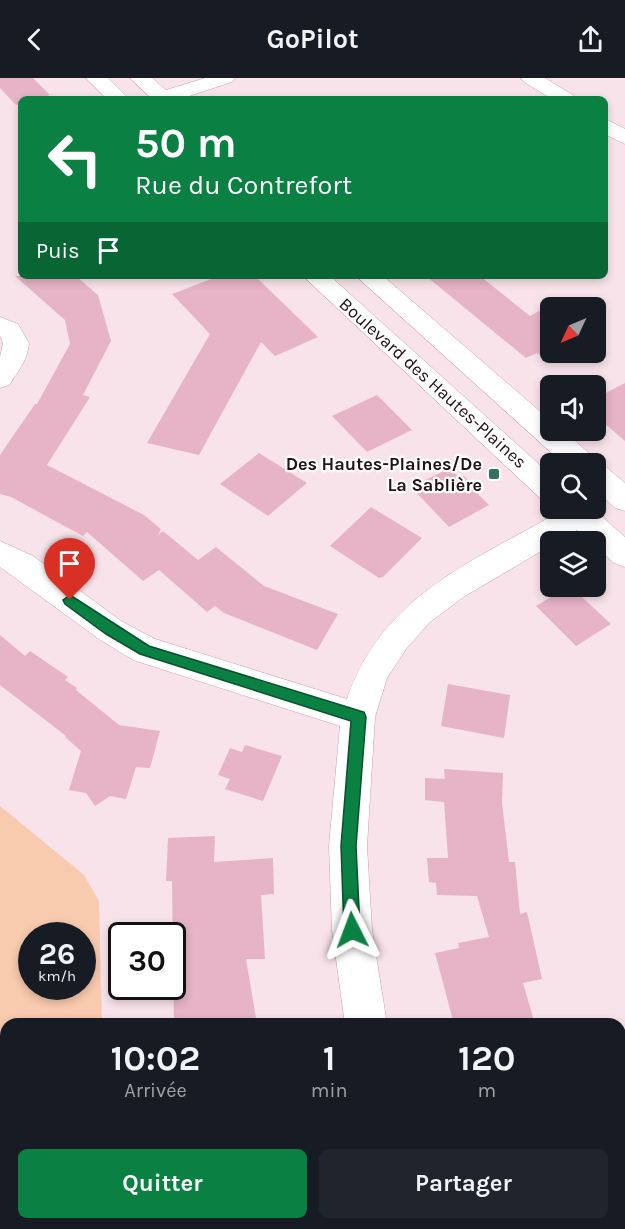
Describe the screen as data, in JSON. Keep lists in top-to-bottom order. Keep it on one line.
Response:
{"streets":{"street":["Boulevard des Hautes-Plaines"]},"places":{"transit":["Des Hautes-Plaines/De La Sablière"]},"north":"bottom left","page":{"header":"GoPilot","turn":["50 m","Rue du Contrefort"],"then":"Puis","speed":"26 km/h","limit":"30","eta":["10:02","Arrivée","1","min","120","m"],"buttons":["Quitter","Partager"]}}
